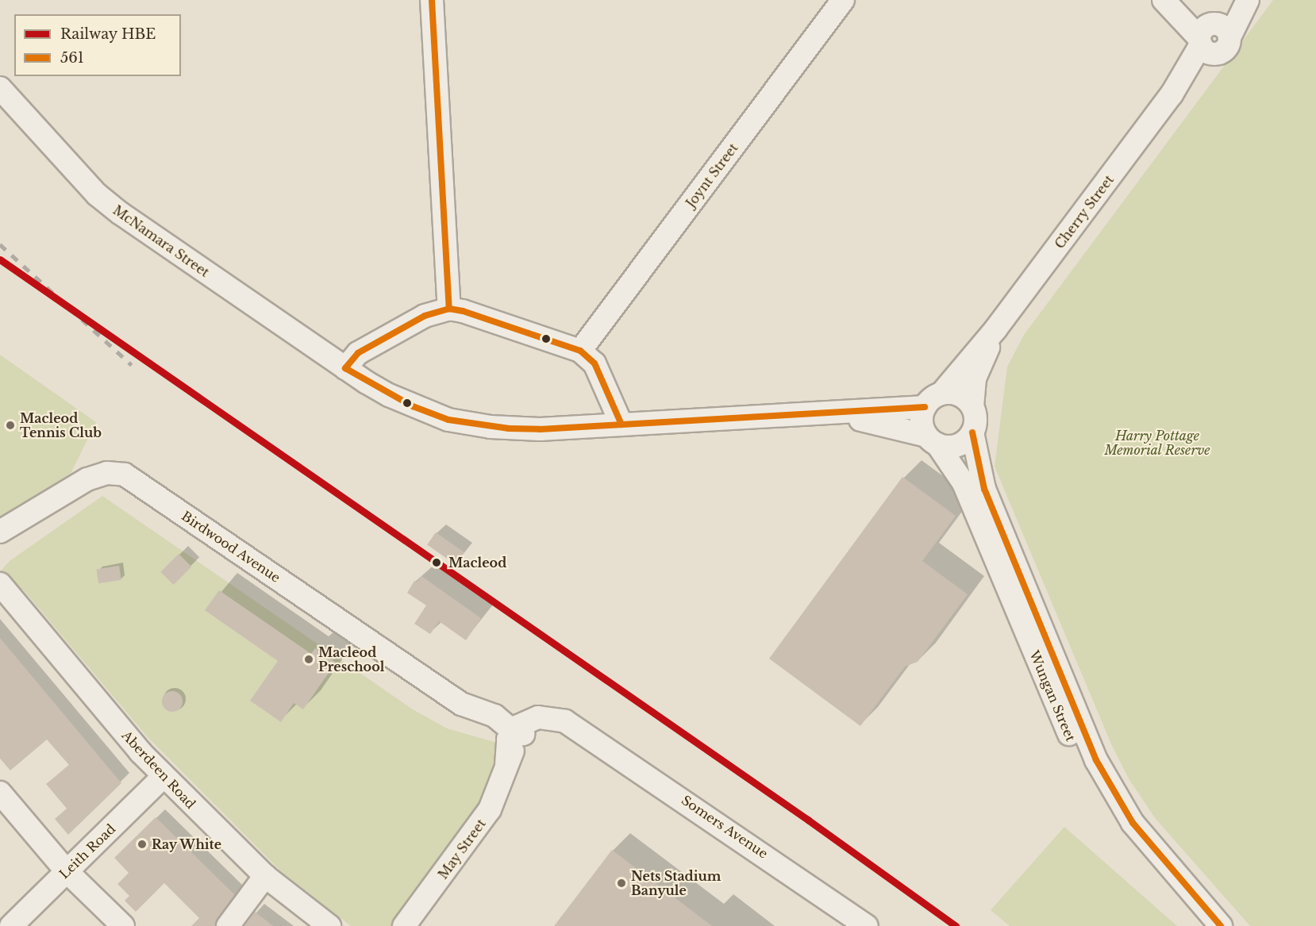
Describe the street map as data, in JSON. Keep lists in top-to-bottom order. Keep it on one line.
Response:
{"streets":{"street":["Joynt Street","Cherry Street","McNamara Street","Birdwood Avenue","Wungan Street","Aberdeen Road","Somers Avenue","May Street","Leith Road"]},"crossings":[["Cherry Street","McNamara Street"],["Cherry Street","Wungan Street"],["McNamara Street","Wungan Street"],["Birdwood Avenue","Somers Avenue"],["Birdwood Avenue","May Street"],["Aberdeen Road","Leith Road"],["Somers Avenue","May Street"]],"parks":["Harry Pottage Memorial Reserve"],"places":["Macleod Tennis Club","Macleod","Macleod Preschool","Ray White","Nets Stadium Banyule"],"lines":["transit line 561","rail line HBE"],"legend":["Railway HBE","561"]}
